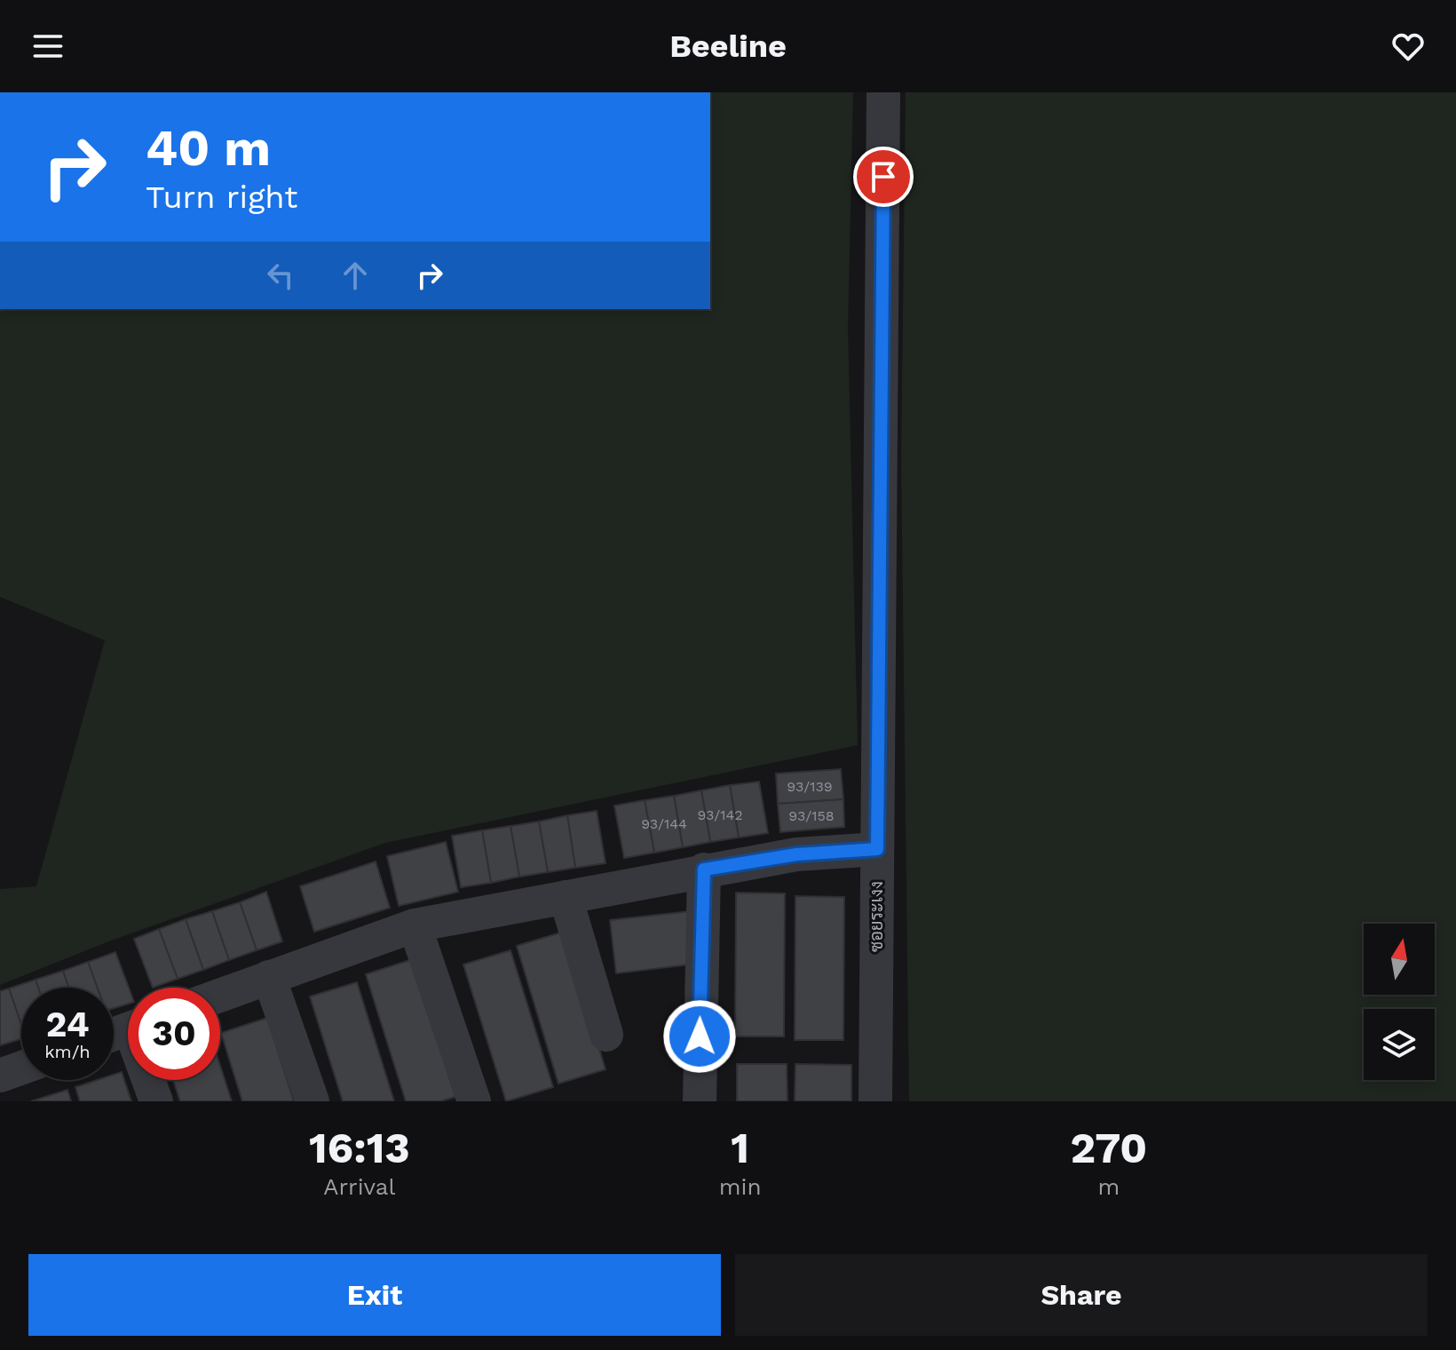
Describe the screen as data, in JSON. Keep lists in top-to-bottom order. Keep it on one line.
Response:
{"streets":{"street":["ซอยระเงง"]},"house_numbers":["93/139","93/142","93/158","93/144"],"north":"top","page":{"header":"Beeline","turn":["40 m","Turn right"],"speed":"24 km/h","limit":"30","eta":["16:13","Arrival","1","min","270","m"],"buttons":["Exit","Share"]}}
